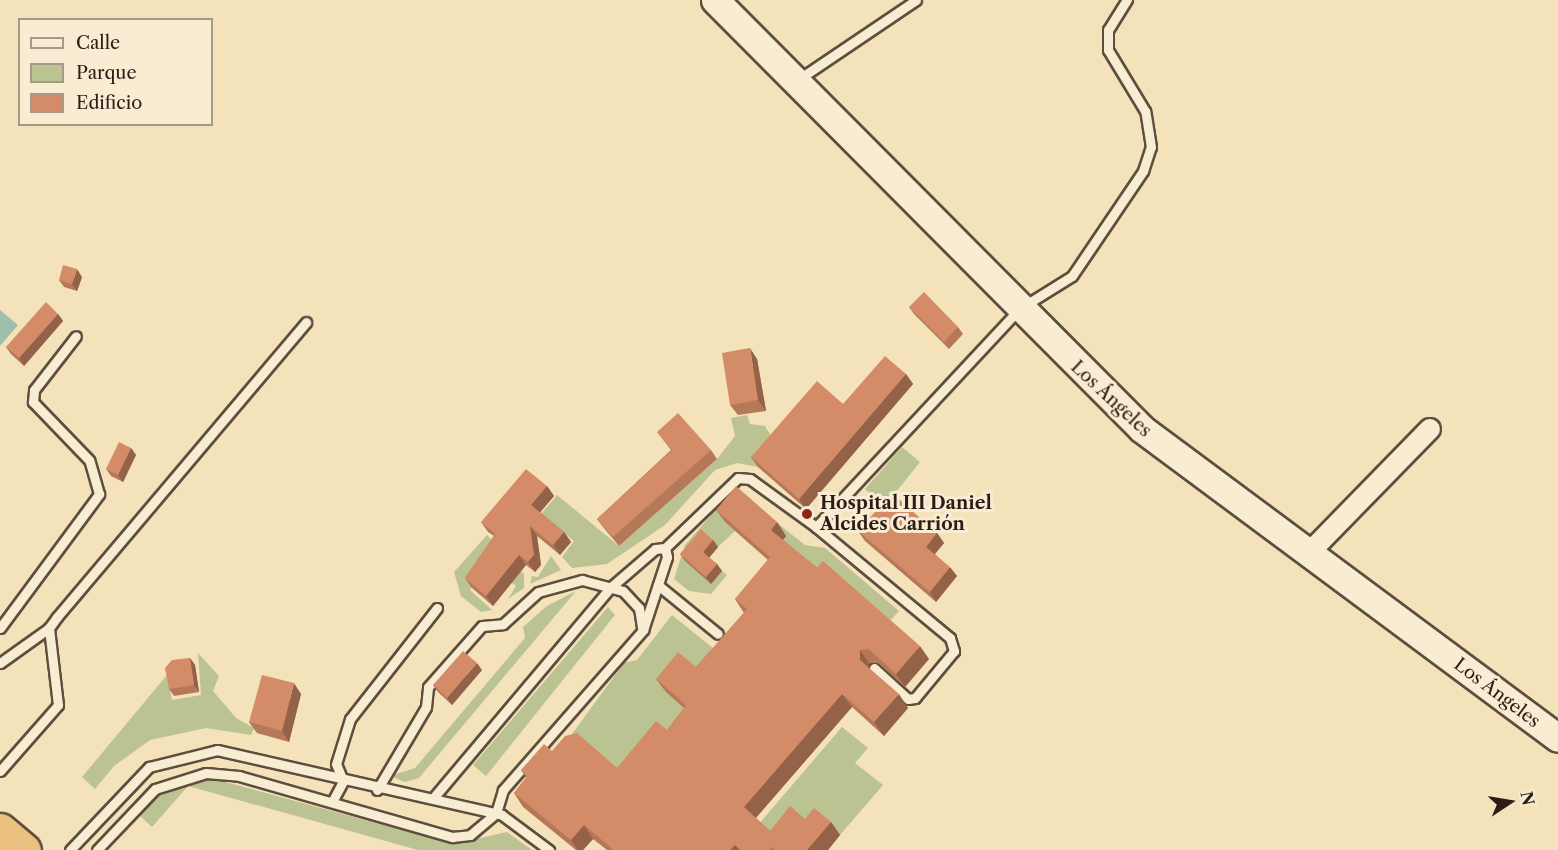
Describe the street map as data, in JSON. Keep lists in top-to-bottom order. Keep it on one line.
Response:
{"streets":{"main road":["Los Ángeles"]},"places":["Hospital III Daniel Alcides Carrión"],"legend":["Calle","Parque","Edificio"],"north":"right"}
